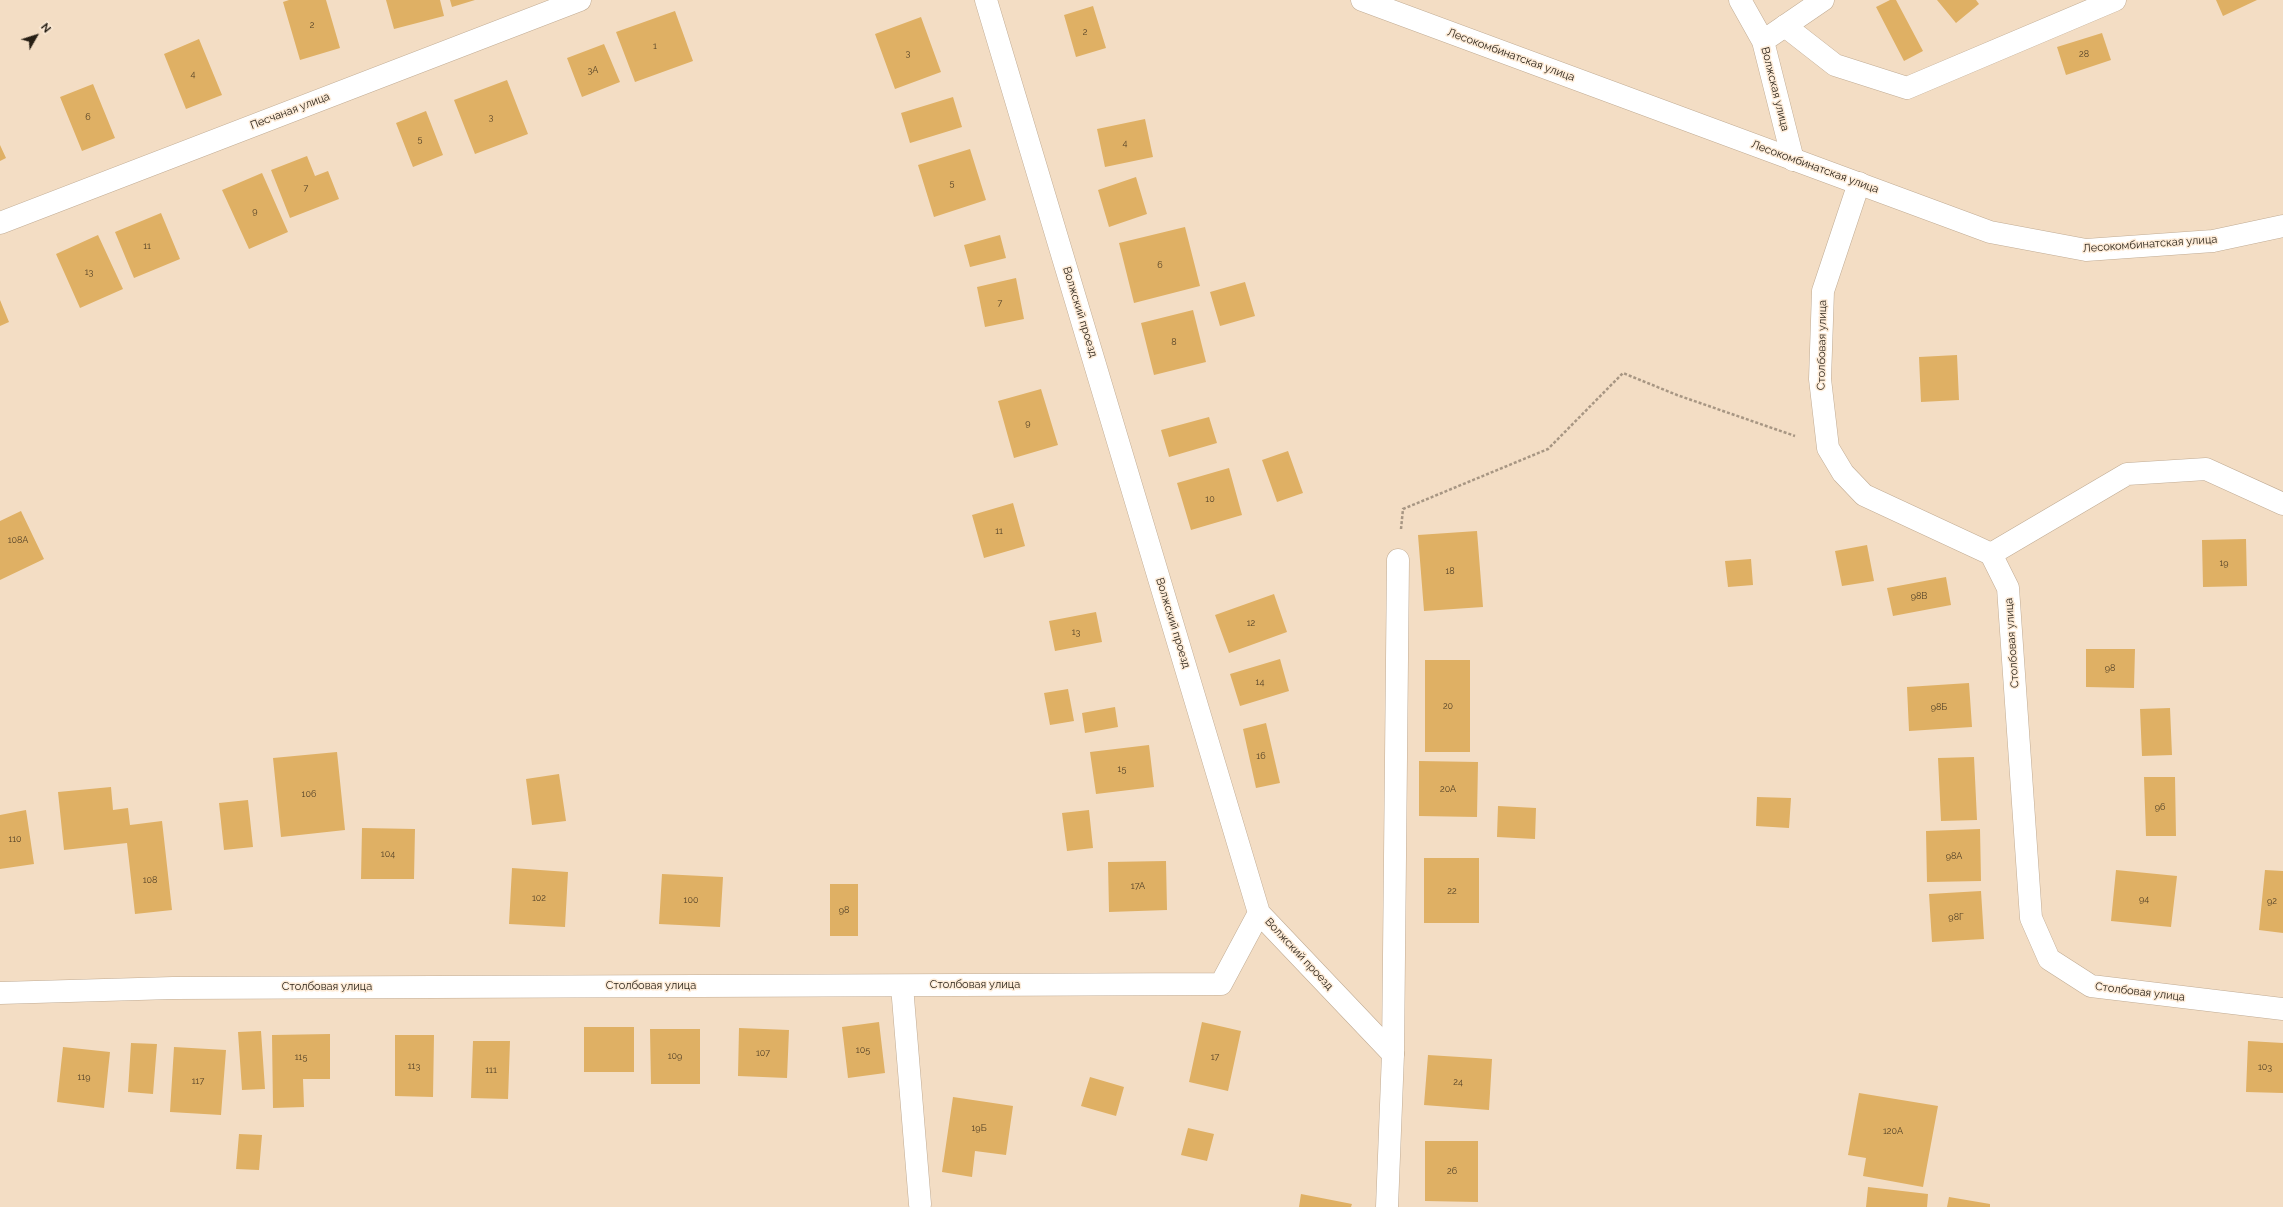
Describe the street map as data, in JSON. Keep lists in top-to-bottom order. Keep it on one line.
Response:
{"streets":{"street":["Лесокомбинатская улица","Волжская улица","Песчаная улица","Волжский проезд","Столбовая улица"]},"crossings":[["Лесокомбинатская улица","Волжская улица"],["Лесокомбинатская улица","Столбовая улица"],["Волжский проезд","Столбовая улица"]],"house_numbers":["2","2","1","3","28","3А","4","6","3","5","4","5","7","9","11","6","13","7","8","9","10","11","108А","19","18","98В","12","13","98","14","20","98Б","16","15","20А","106","96","110","104","98А","108","17А","22","102","94","100","92","98","98Г","105","107","109","115","17","113","103","111","119","117","24","19Б","120А","26"],"north":"top right"}
